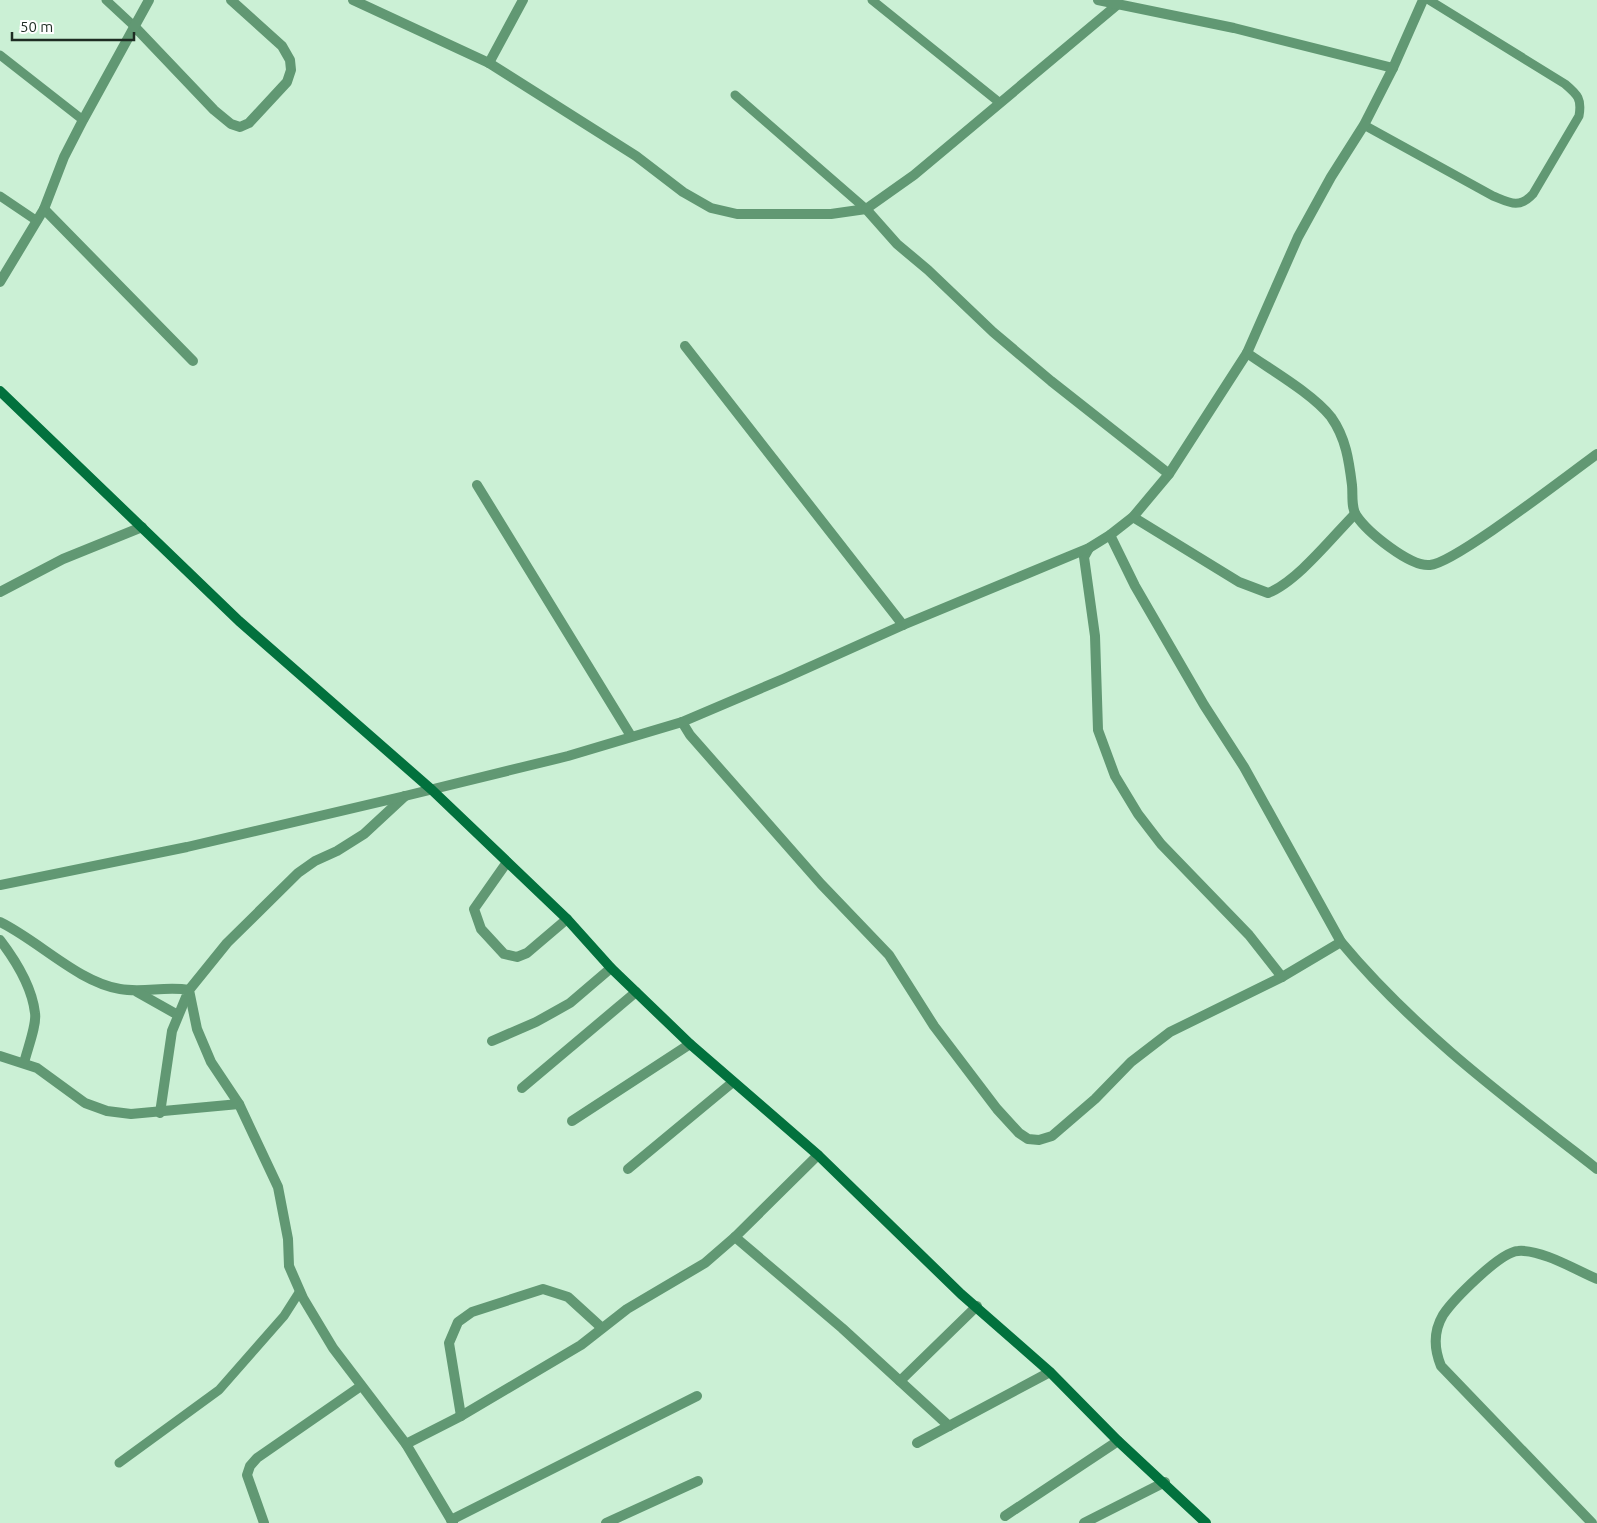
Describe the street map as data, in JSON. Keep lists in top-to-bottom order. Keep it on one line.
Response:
{"scale_bar":"50 m"}
